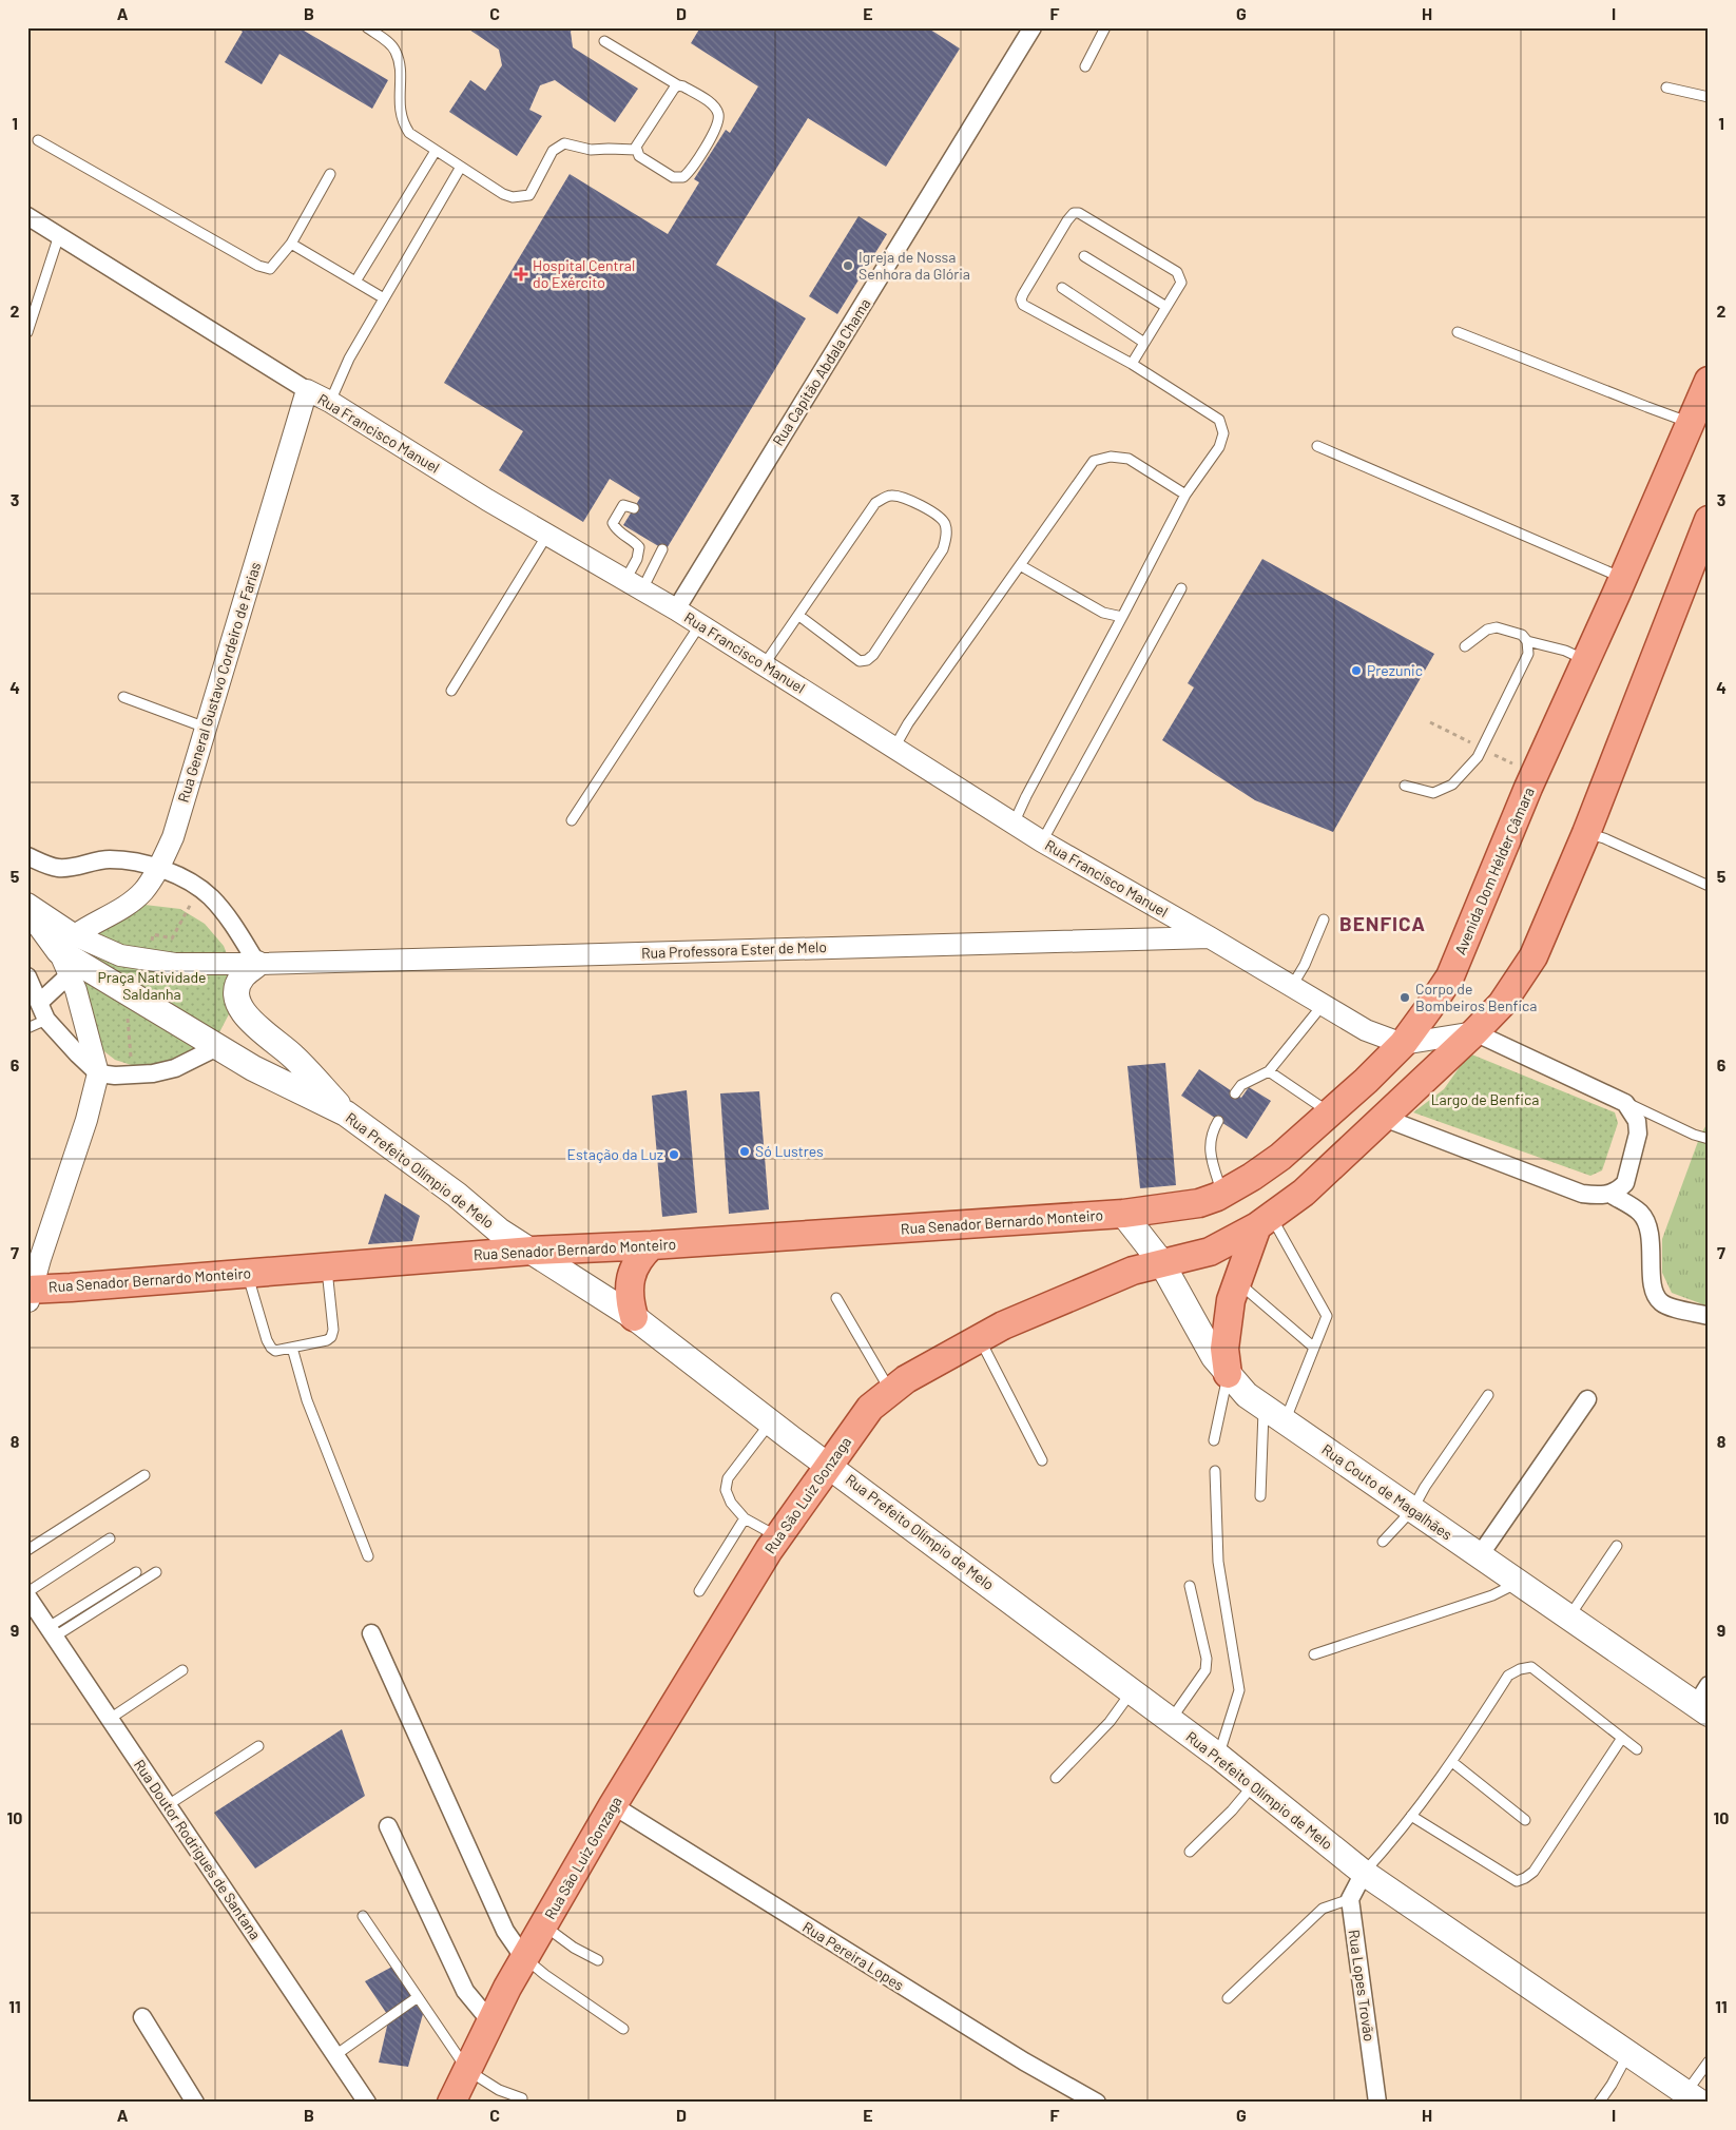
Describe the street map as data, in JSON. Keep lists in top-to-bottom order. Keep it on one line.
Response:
{"streets":{"main road":["Avenida Dom Hélder Câmara","Rua Prefeito Olímpio de Melo","Rua Senador Bernardo Monteiro","Rua Couto de Magalhães","Rua São Luiz Gonzaga"],"street":["Rua Capitão Abdala Chama","Rua Francisco Manuel","Rua General Gustavo Cordeiro de Farias","Rua Professora Ester de Melo","Rua Doutor Rodrigues de Santana","Rua Pereira Lopes","Rua Lopes Trovão"]},"crossings":[["Rua Capitão Abdala Chama","Rua Francisco Manuel"],["Rua Francisco Manuel","Rua General Gustavo Cordeiro de Farias"],["Rua Francisco Manuel","Avenida Dom Hélder Câmara"],["Rua Francisco Manuel","Rua Professora Ester de Melo"],["Rua General Gustavo Cordeiro de Farias","Rua Prefeito Olímpio de Melo"],["Avenida Dom Hélder Câmara","Rua Senador Bernardo Monteiro"],["Avenida Dom Hélder Câmara","Rua Couto de Magalhães"],["Rua Prefeito Olímpio de Melo","Rua Senador Bernardo Monteiro"],["Rua Prefeito Olímpio de Melo","Rua São Luiz Gonzaga"],["Rua Senador Bernardo Monteiro","Rua Couto de Magalhães"],["Rua Couto de Magalhães","Rua São Luiz Gonzaga"],["Rua São Luiz Gonzaga","Rua Pereira Lopes"]],"districts":["BENFICA"],"parks":["Praça Natividade Saldanha","Largo de Benfica"],"places":{"other":["Igreja de Nossa Senhora da Glória","Prezunic","Corpo de Bombeiros Benfica","Só Lustres","Estação da Luz"],"health":["Hospital Central do Exército"]},"grid":{"columns":["A","B","C","D","E","F","G","H","I"],"rows":["1","2","3","4","5","6","7","8","9","10","11"]}}
